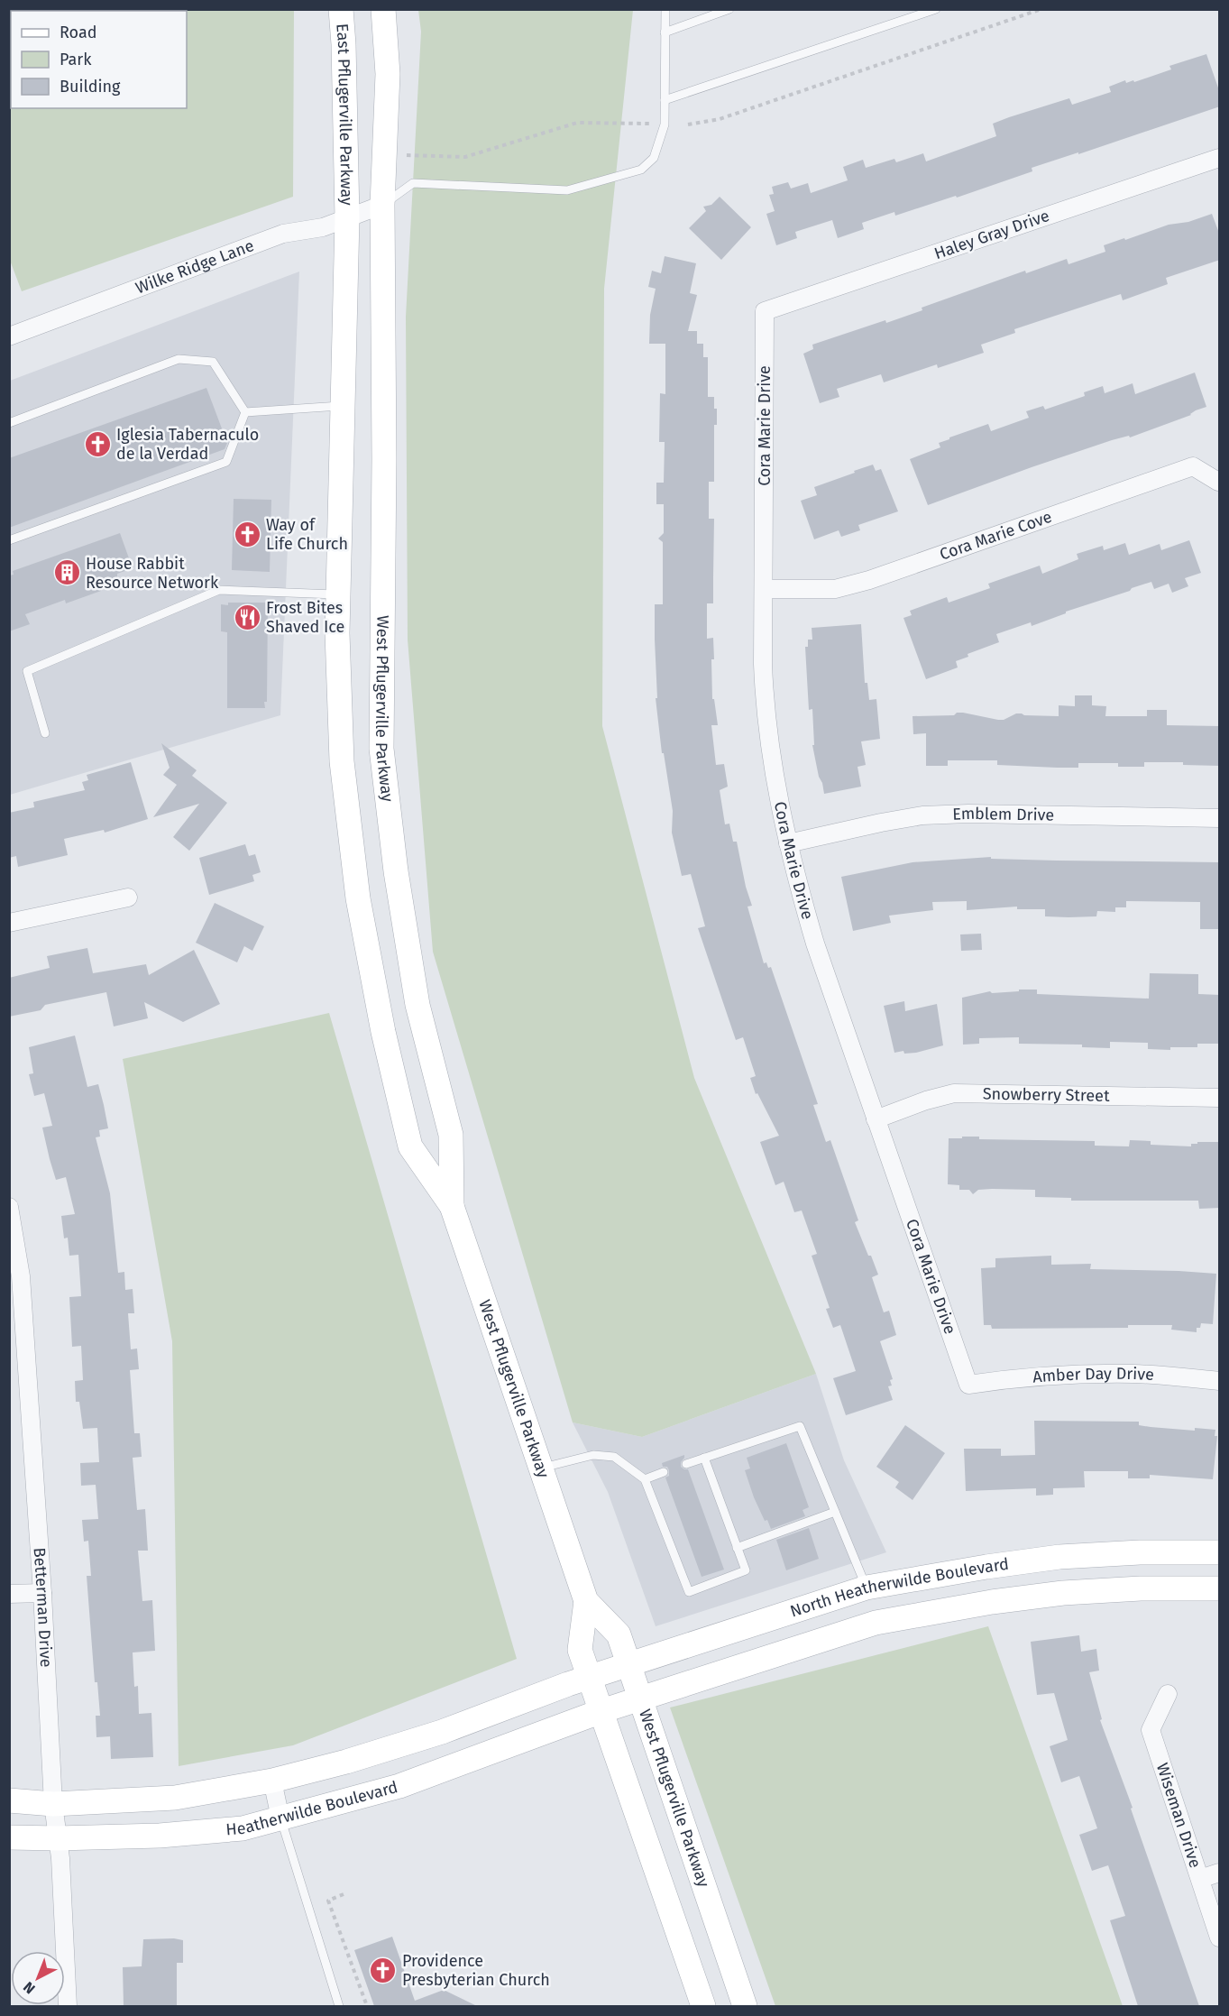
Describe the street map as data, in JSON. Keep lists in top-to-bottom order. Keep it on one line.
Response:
{"streets":{"main road":["East Pflugerville Parkway","West Pflugerville Parkway","North Heatherwilde Boulevard","Heatherwilde Boulevard"],"street":["Haley Gray Drive","Wilke Ridge Lane","Cora Marie Drive","Cora Marie Cove","Emblem Drive","Snowberry Street","Amber Day Drive","Betterman Drive","Wiseman Drive"]},"crossings":[["East Pflugerville Parkway","Wilke Ridge Lane"],["East Pflugerville Parkway","West Pflugerville Parkway"],["Haley Gray Drive","Cora Marie Drive"],["Wilke Ridge Lane","West Pflugerville Parkway"],["Cora Marie Drive","Cora Marie Cove"],["Cora Marie Drive","Emblem Drive"],["Cora Marie Drive","Snowberry Street"],["Cora Marie Drive","Amber Day Drive"],["West Pflugerville Parkway","North Heatherwilde Boulevard"],["West Pflugerville Parkway","Heatherwilde Boulevard"],["North Heatherwilde Boulevard","Heatherwilde Boulevard"],["Betterman Drive","Heatherwilde Boulevard"]],"places":{"church":["Iglesia Tabernaculo de la Verdad","Way of Life Church","Providence Presbyterian Church"],"building":["House Rabbit Resource Network"],"restaurant":["Frost Bites Shaved Ice"]},"legend":["Road","Park","Building"],"north":"bottom left"}
